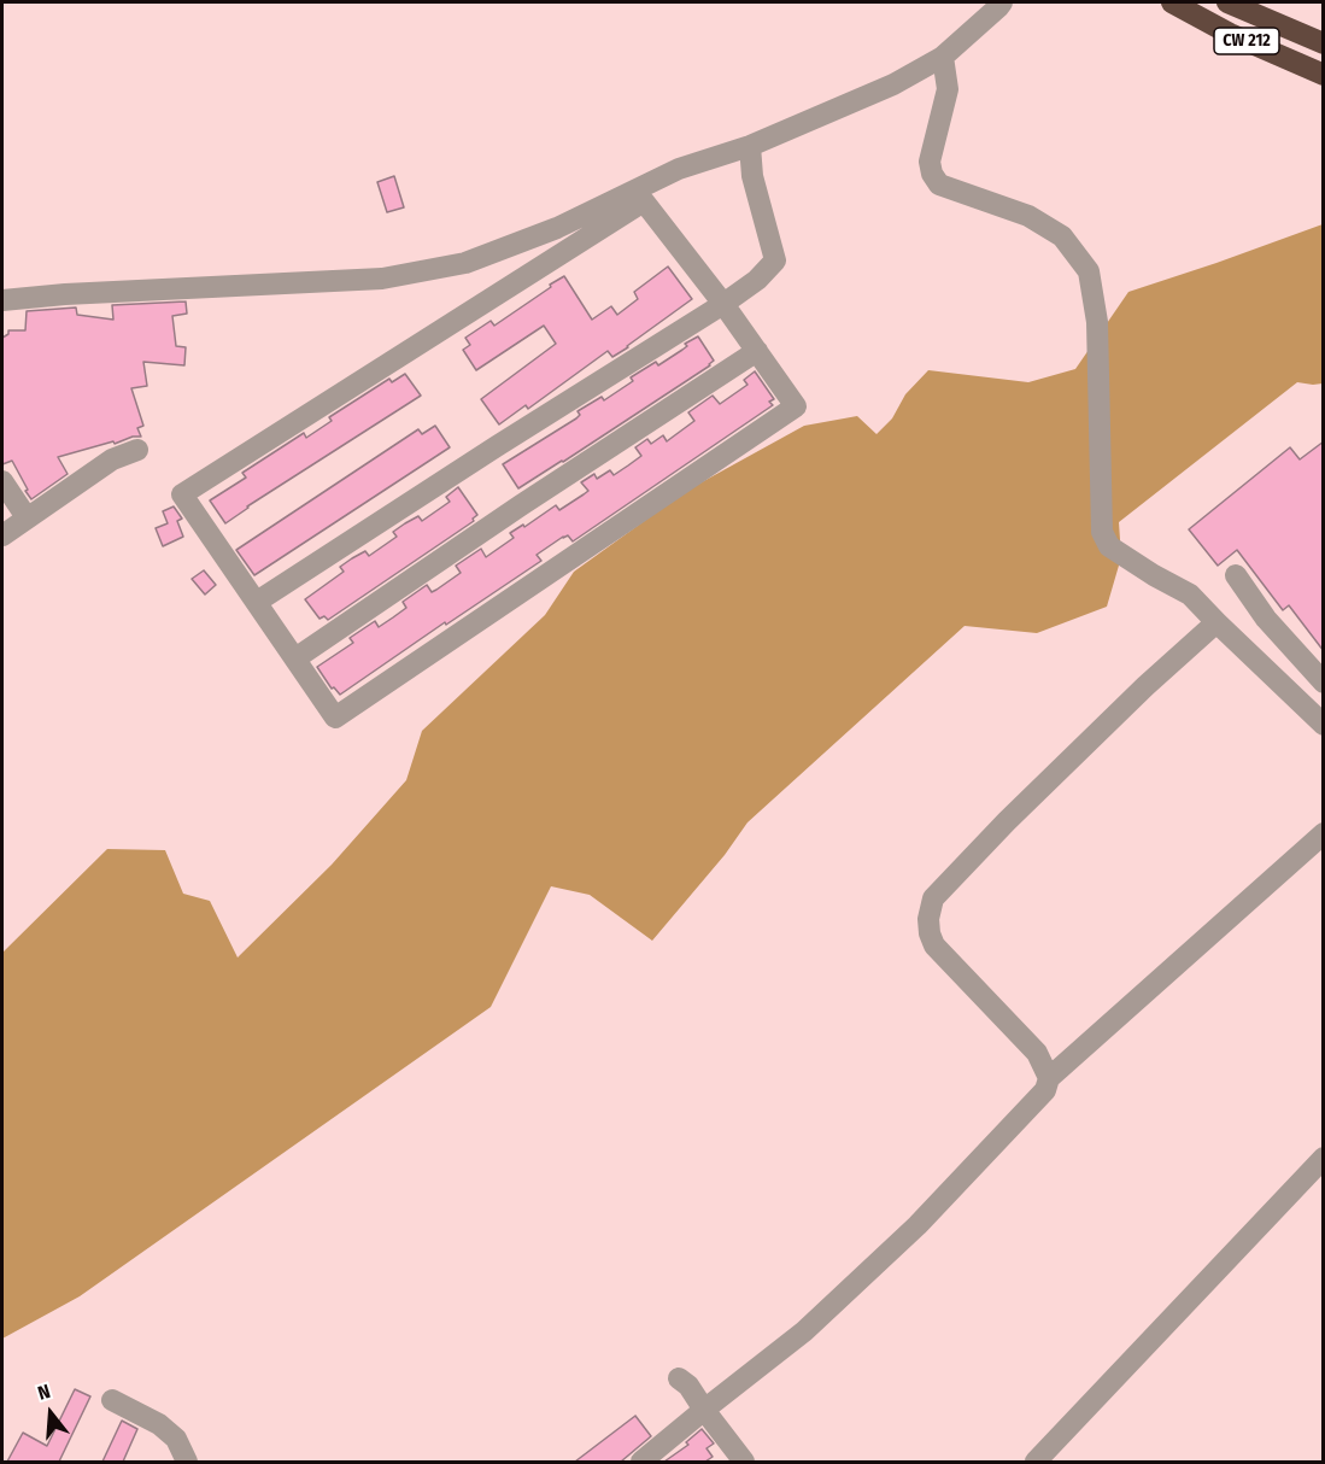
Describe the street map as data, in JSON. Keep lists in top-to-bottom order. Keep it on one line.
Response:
{"streets":{"highway":["CW 212"]},"north":"top"}
